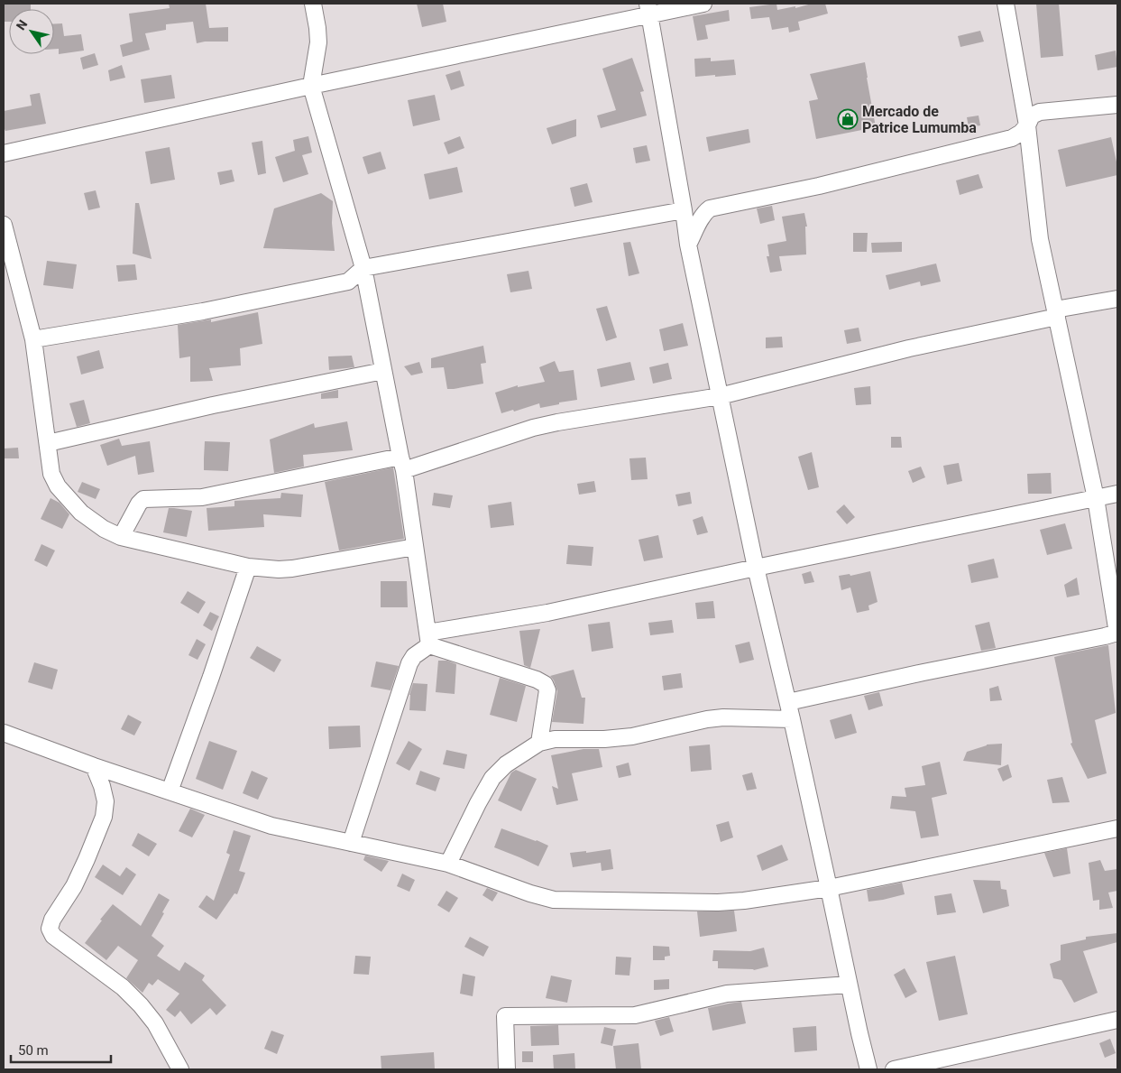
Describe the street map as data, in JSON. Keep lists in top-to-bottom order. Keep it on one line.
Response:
{"places":{"shop":["Mercado de Patrice Lumumba"]},"scale_bar":"50 m","north":"top left"}
